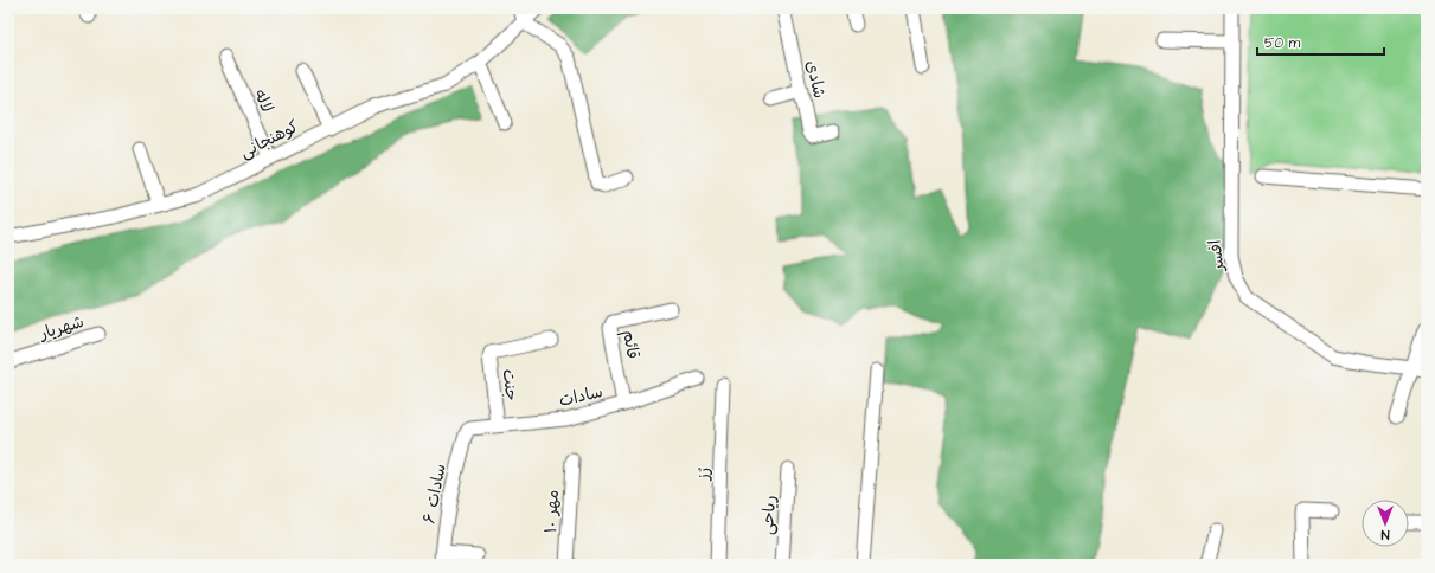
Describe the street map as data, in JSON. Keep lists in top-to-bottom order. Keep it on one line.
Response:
{"streets":{"street":["شادی","لاله","کوهنجانی","افسر","شهریار","قائم","جنت","سادات","رُز","سادات ۶","مهر ۱۰","ریاحی"]},"crossings":[["لاله","کوهنجانی"],["قائم","سادات"],["جنت","سادات"],["سادات","سادات ۶"]],"scale_bar":"50 m","north":"bottom"}
